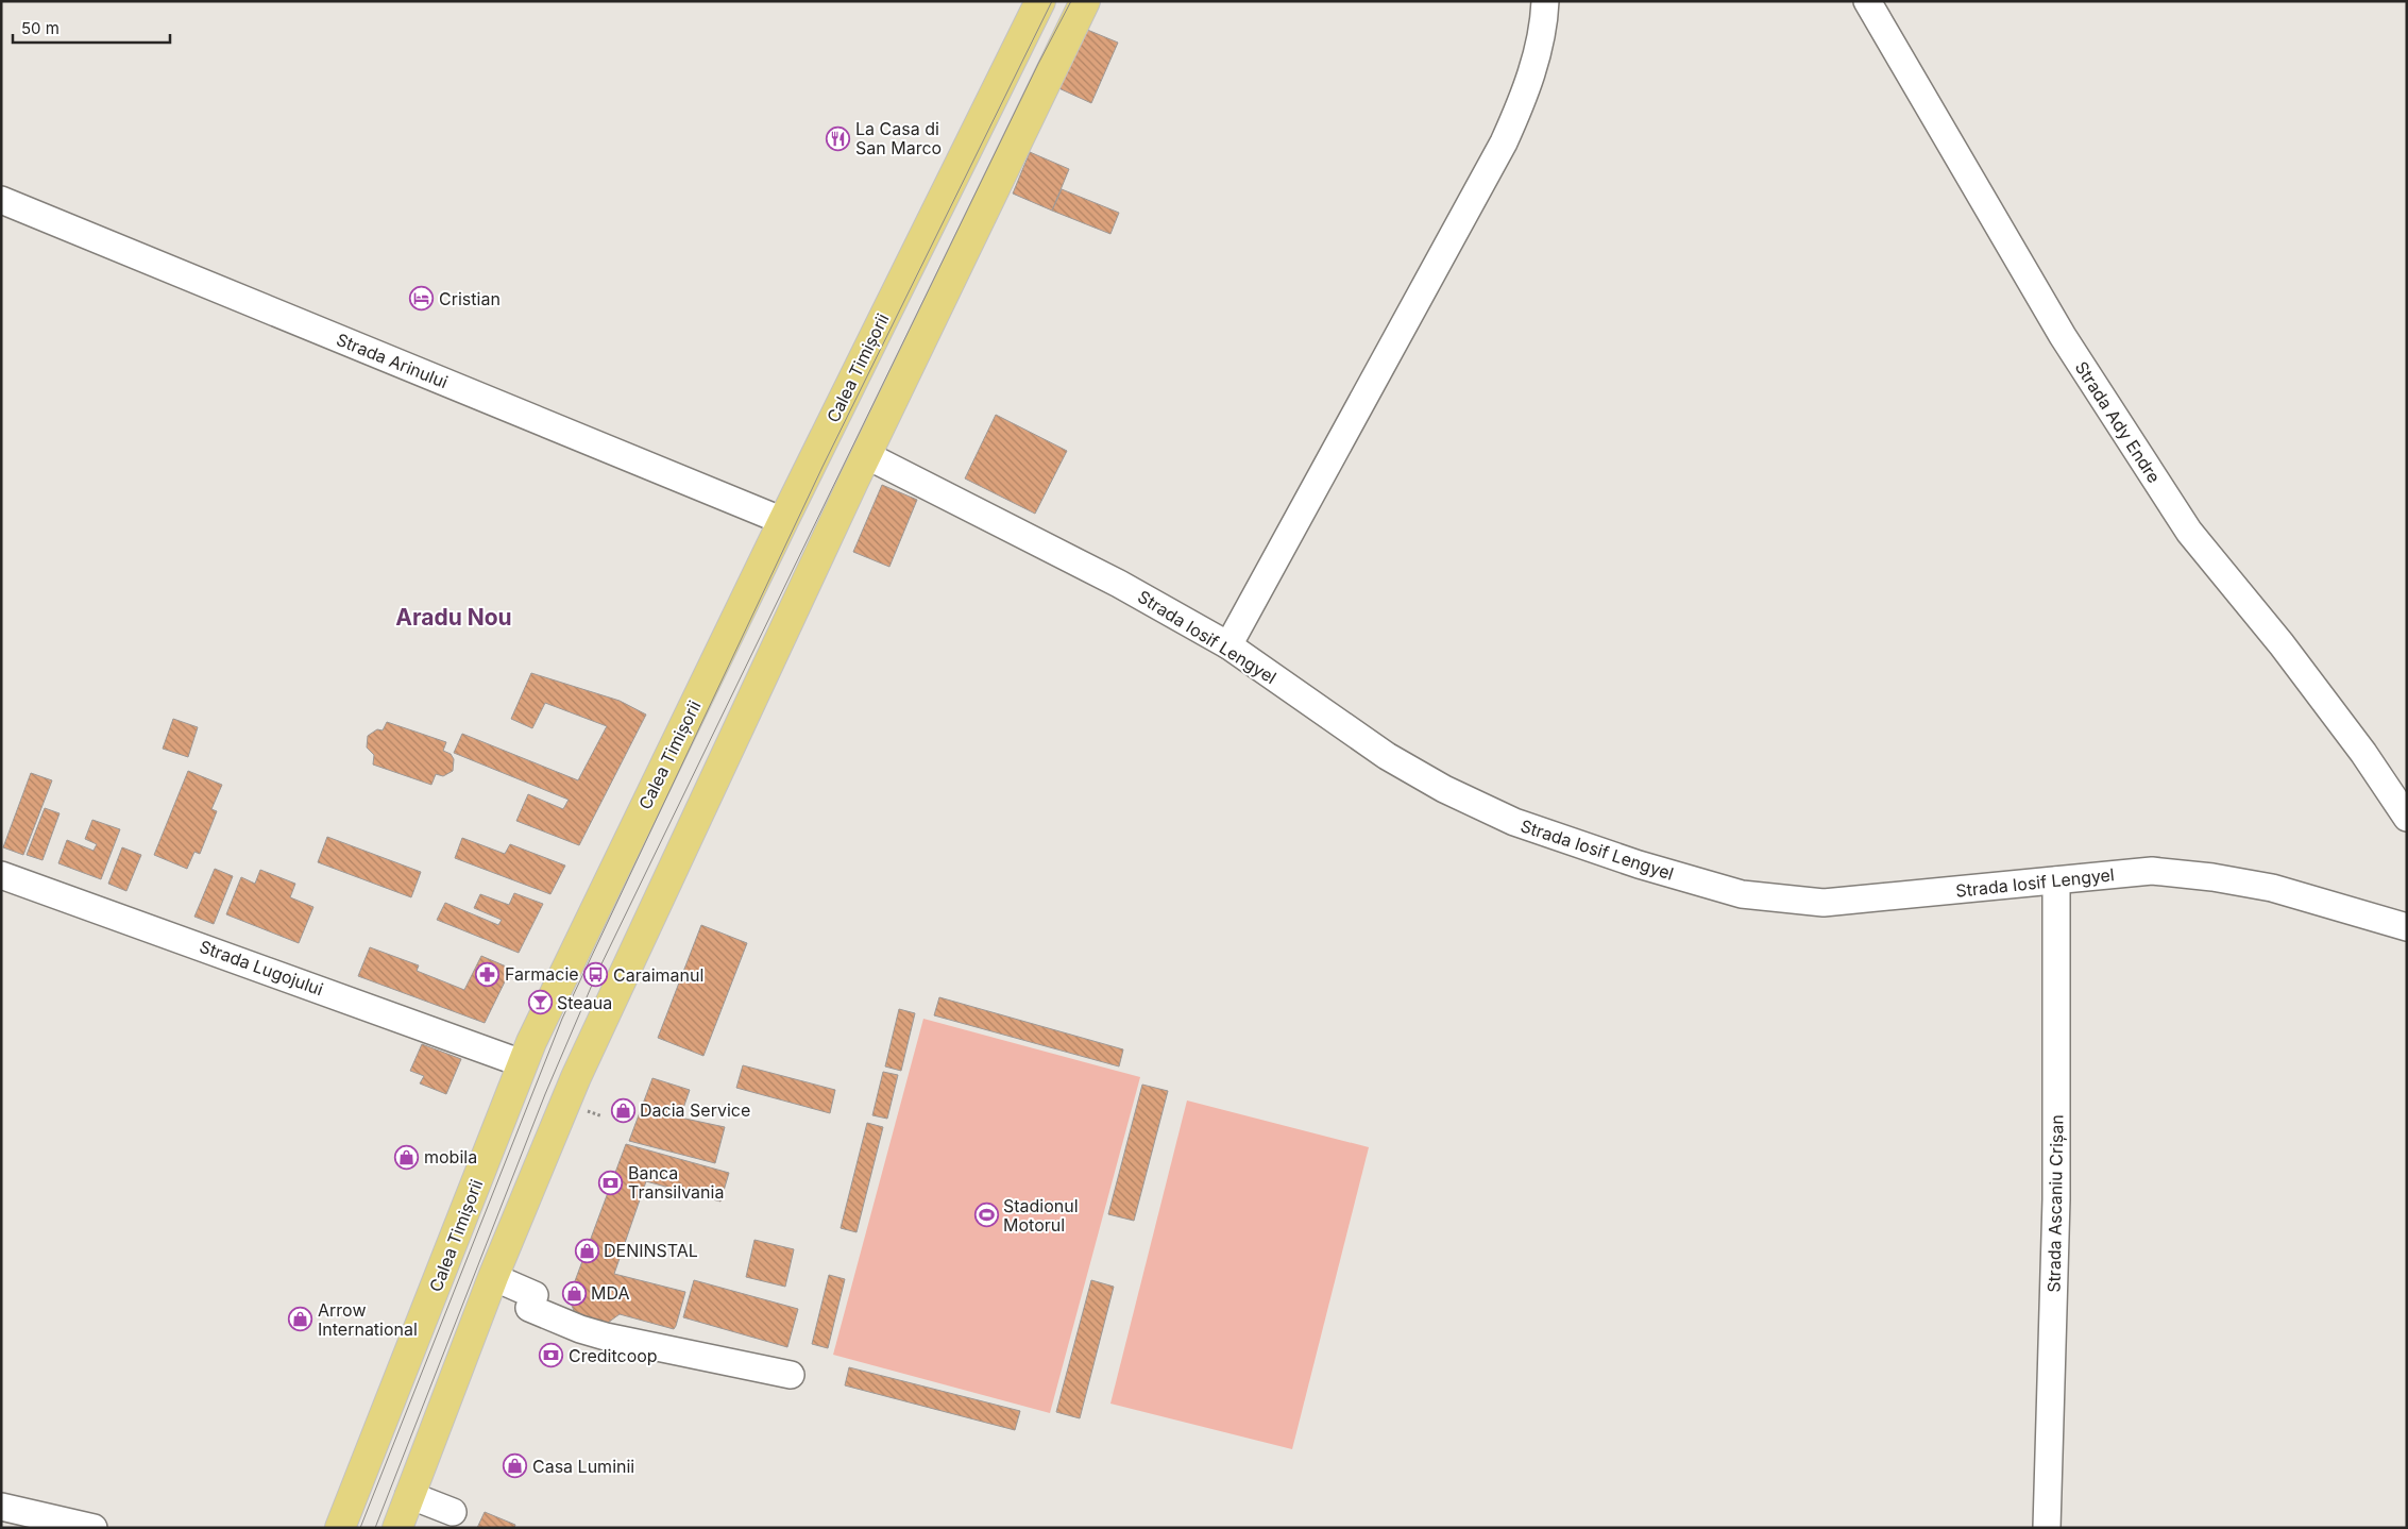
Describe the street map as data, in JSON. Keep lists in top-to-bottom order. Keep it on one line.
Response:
{"streets":{"main road":["Calea Timișorii"],"street":["Strada Arinului","Strada Ady Endre","Strada Iosif Lengyel","Strada Lugojului","Strada Ascaniu Crișan"]},"crossings":[["Strada Arinului","Calea Timișorii"],["Calea Timișorii","Strada Lugojului"],["Strada Iosif Lengyel","Strada Ascaniu Crișan"]],"districts":["Aradu Nou"],"places":{"restaurant":["La Casa di San Marco"],"hotel":["Cristian"],"pharmacy":["Farmacie"],"bus stop":["Caraimanul"],"bar":["Steaua"],"shop":["Dacia Service","mobila","DENINSTAL","MDA","Arrow International","Casa Luminii"],"bank":["Banca Transilvania","Creditcoop"],"sports":["Stadionul Motorul"]},"scale_bar":"50 m"}
